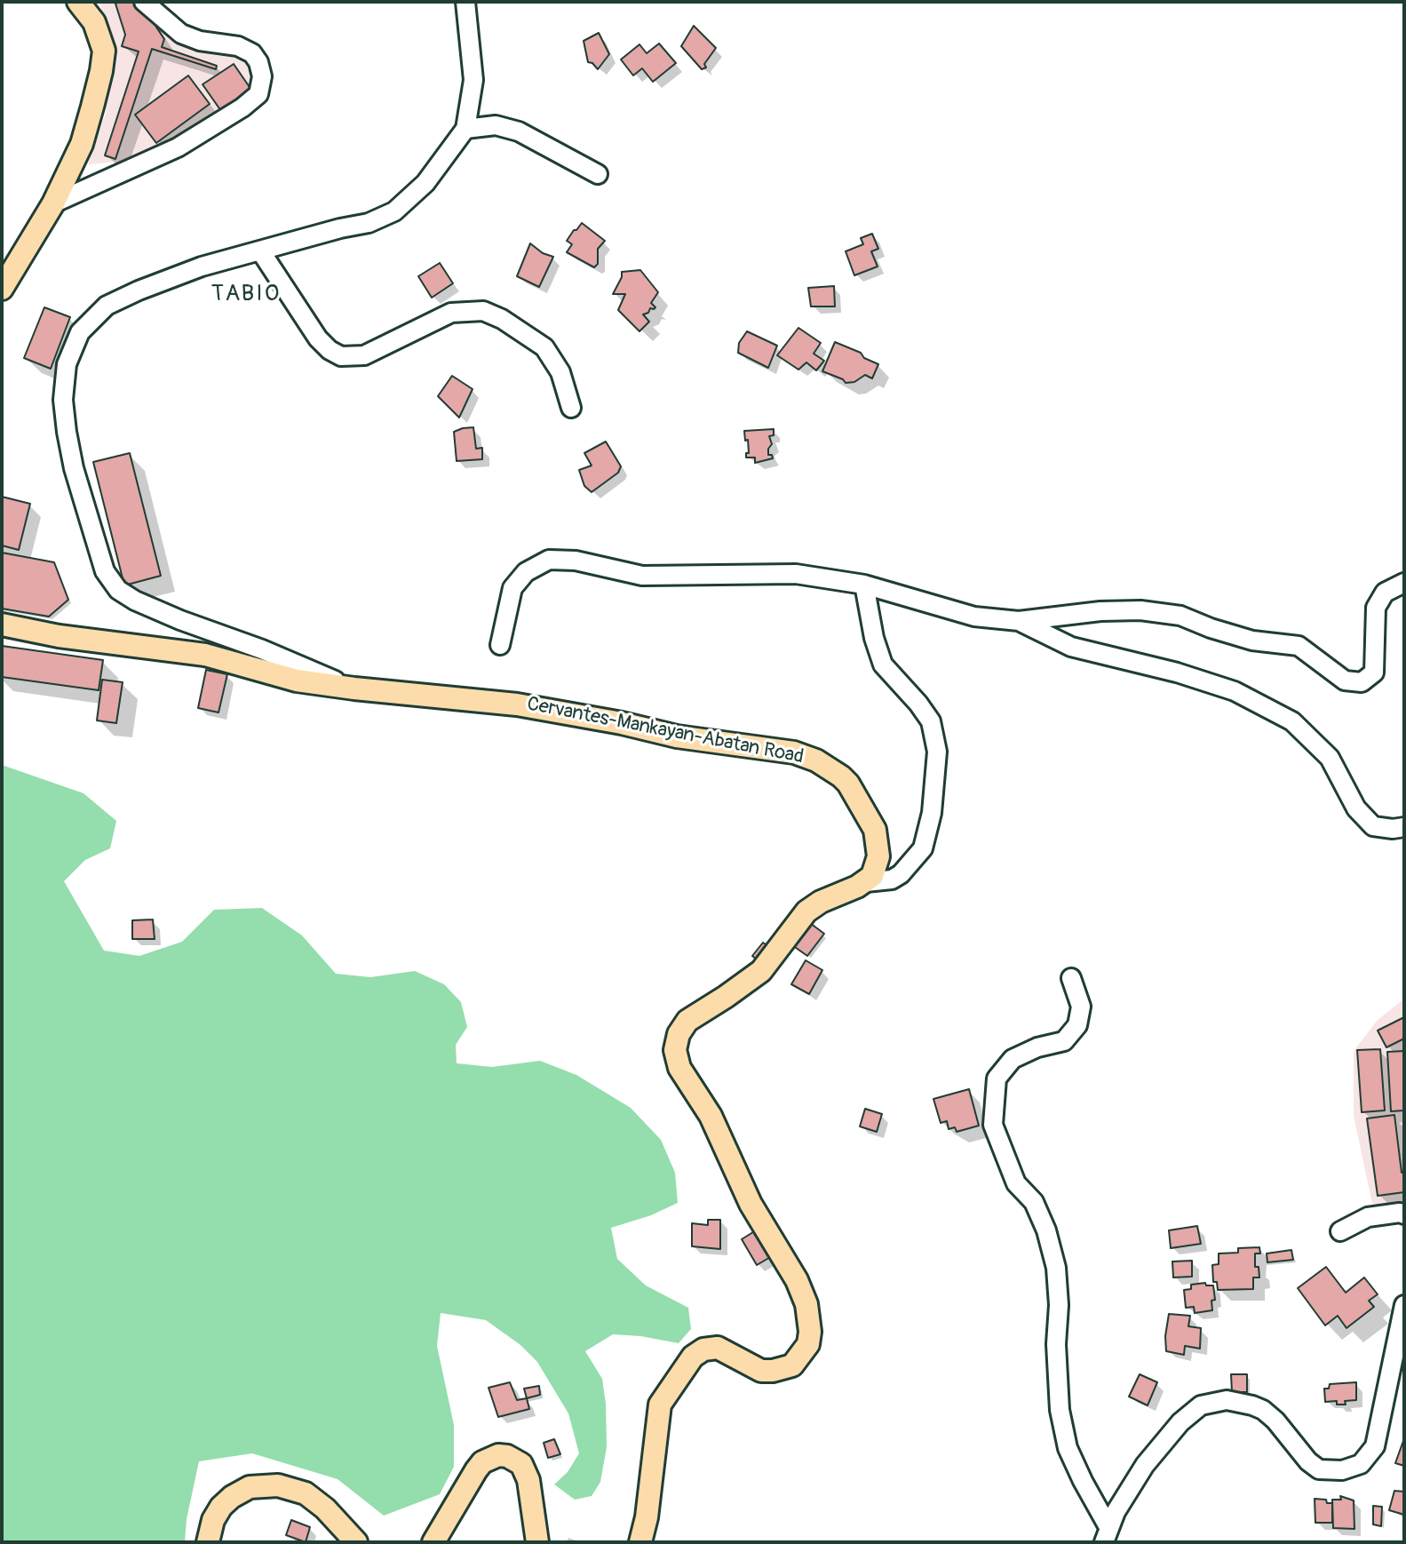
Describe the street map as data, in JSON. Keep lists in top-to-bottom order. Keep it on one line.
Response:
{"streets":{"main road":["Cervantes-Mankayan-Abatan Road"]},"districts":["TABIO"]}
